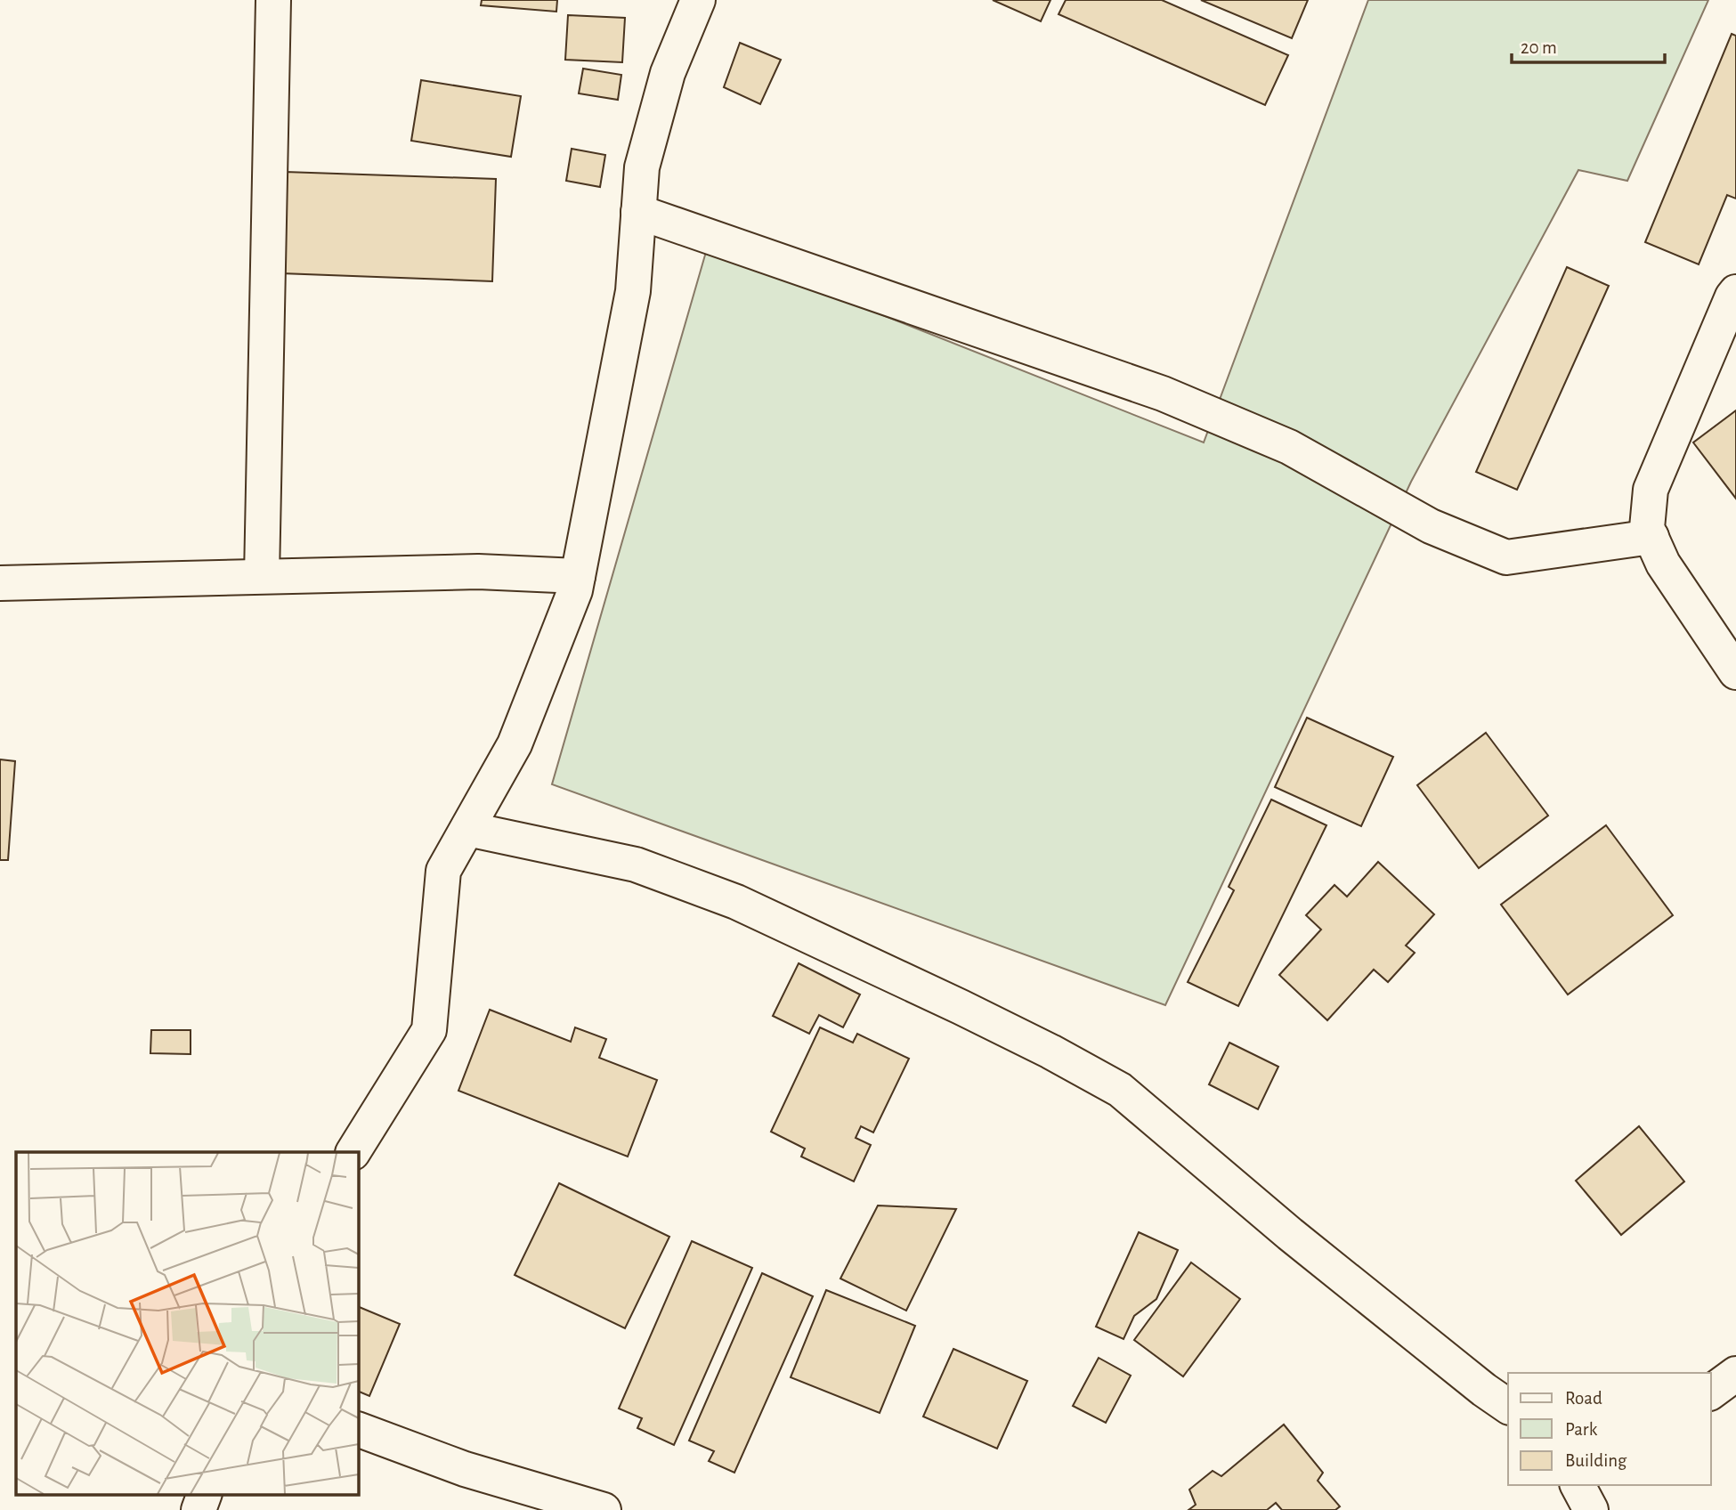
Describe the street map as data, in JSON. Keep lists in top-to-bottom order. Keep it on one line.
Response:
{"legend":["Road","Park","Building"],"scale_bar":"20 m"}
